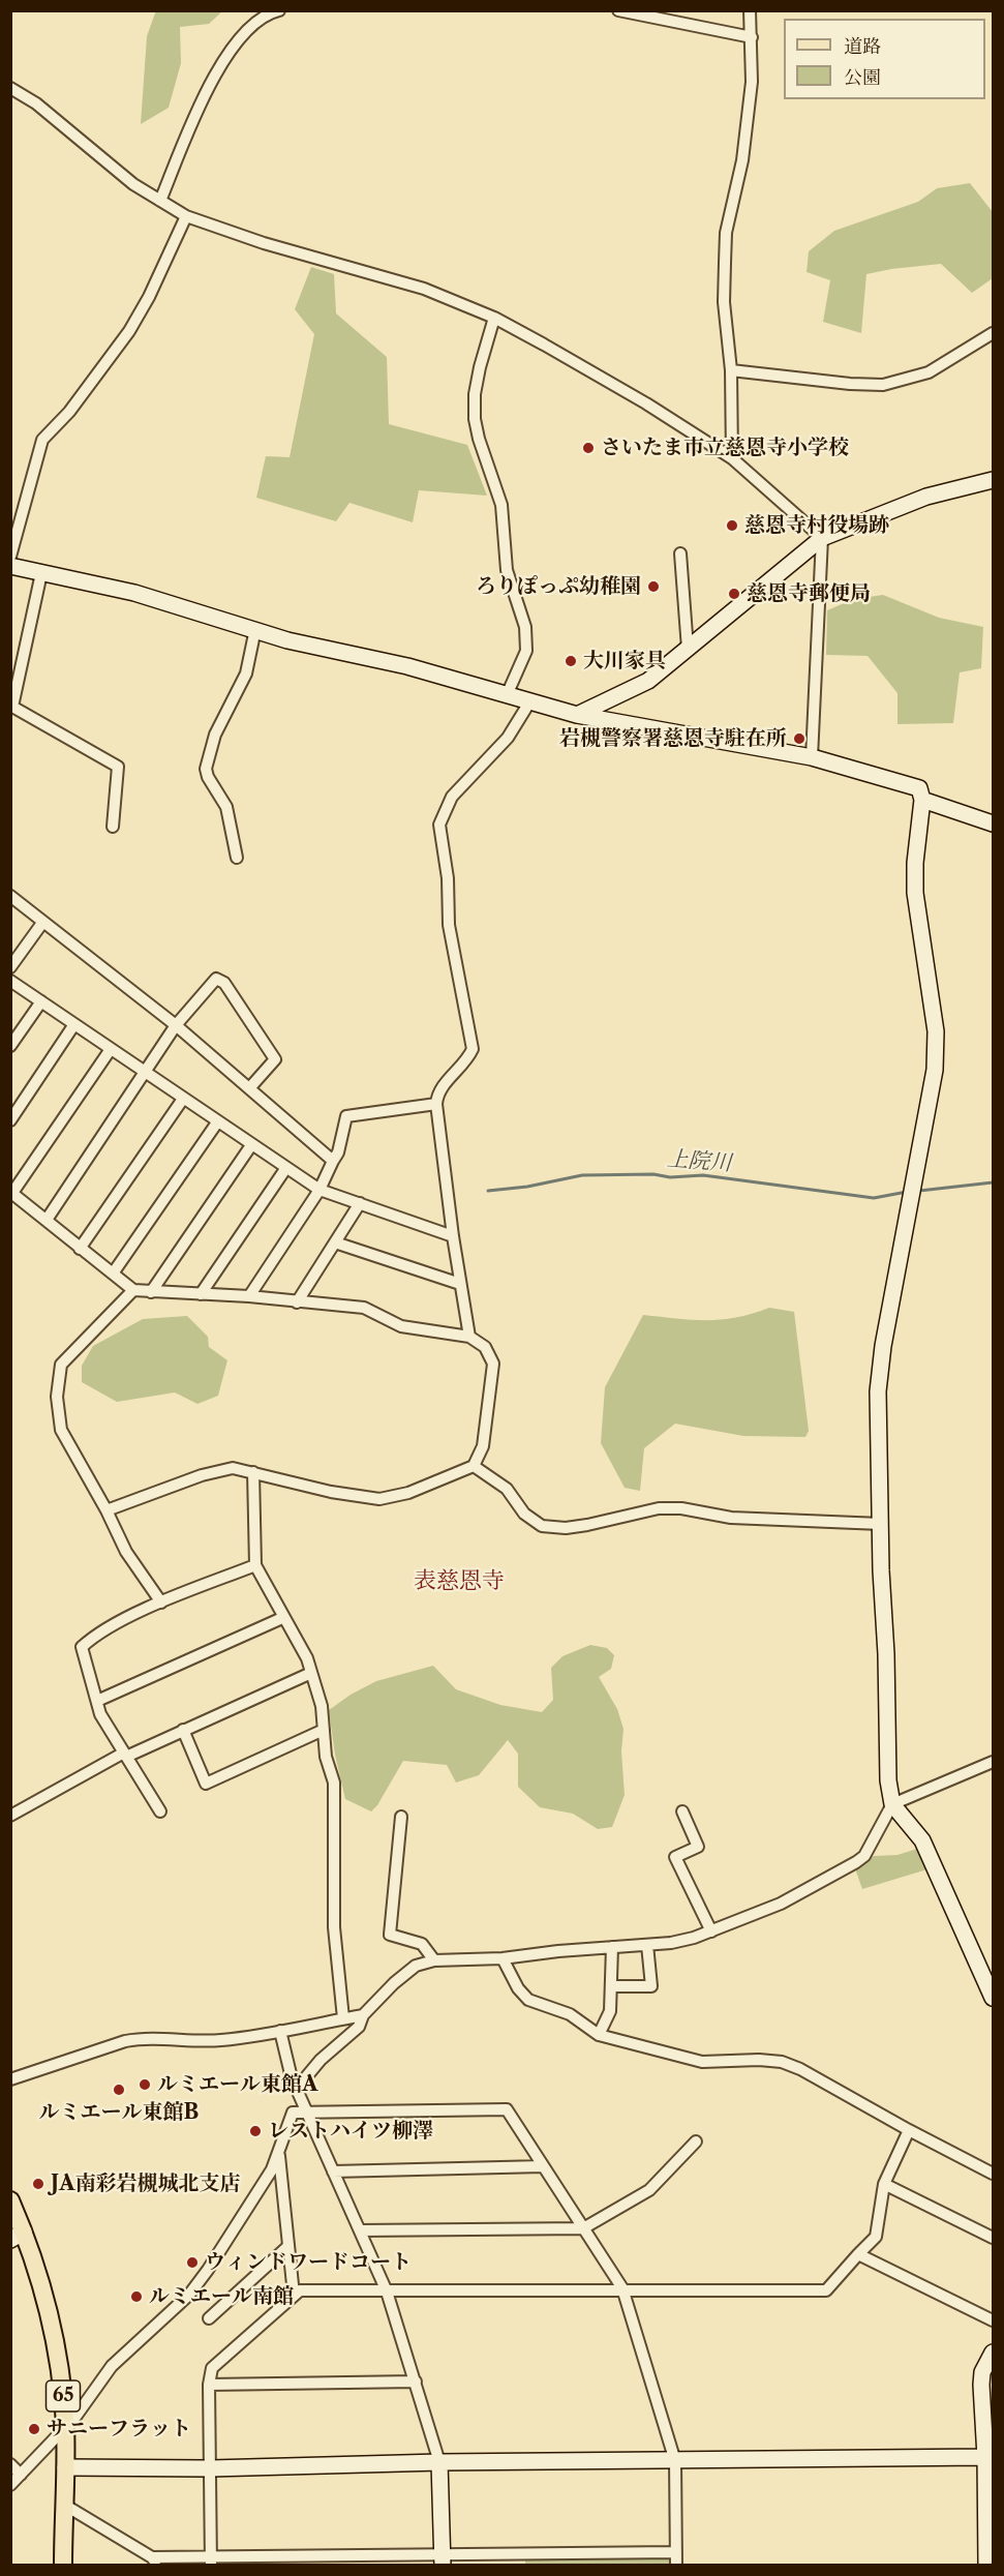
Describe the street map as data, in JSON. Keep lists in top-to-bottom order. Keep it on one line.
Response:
{"streets":{"main road":["65"]},"districts":["表慈恩寺"],"water":["上院川"],"places":["さいたま市立慈恩寺小学校","慈恩寺村役場跡","ろりぽっぷ幼稚園","慈恩寺郵便局","大川家具","岩槻警察署慈恩寺駐在所","ルミエール東館A","ルミエール東館B","レストハイツ柳澤","JA南彩岩槻城北支店","ウィンドワードコート","ルミエール南館","サニーフラット"],"legend":["道路","公園"]}
